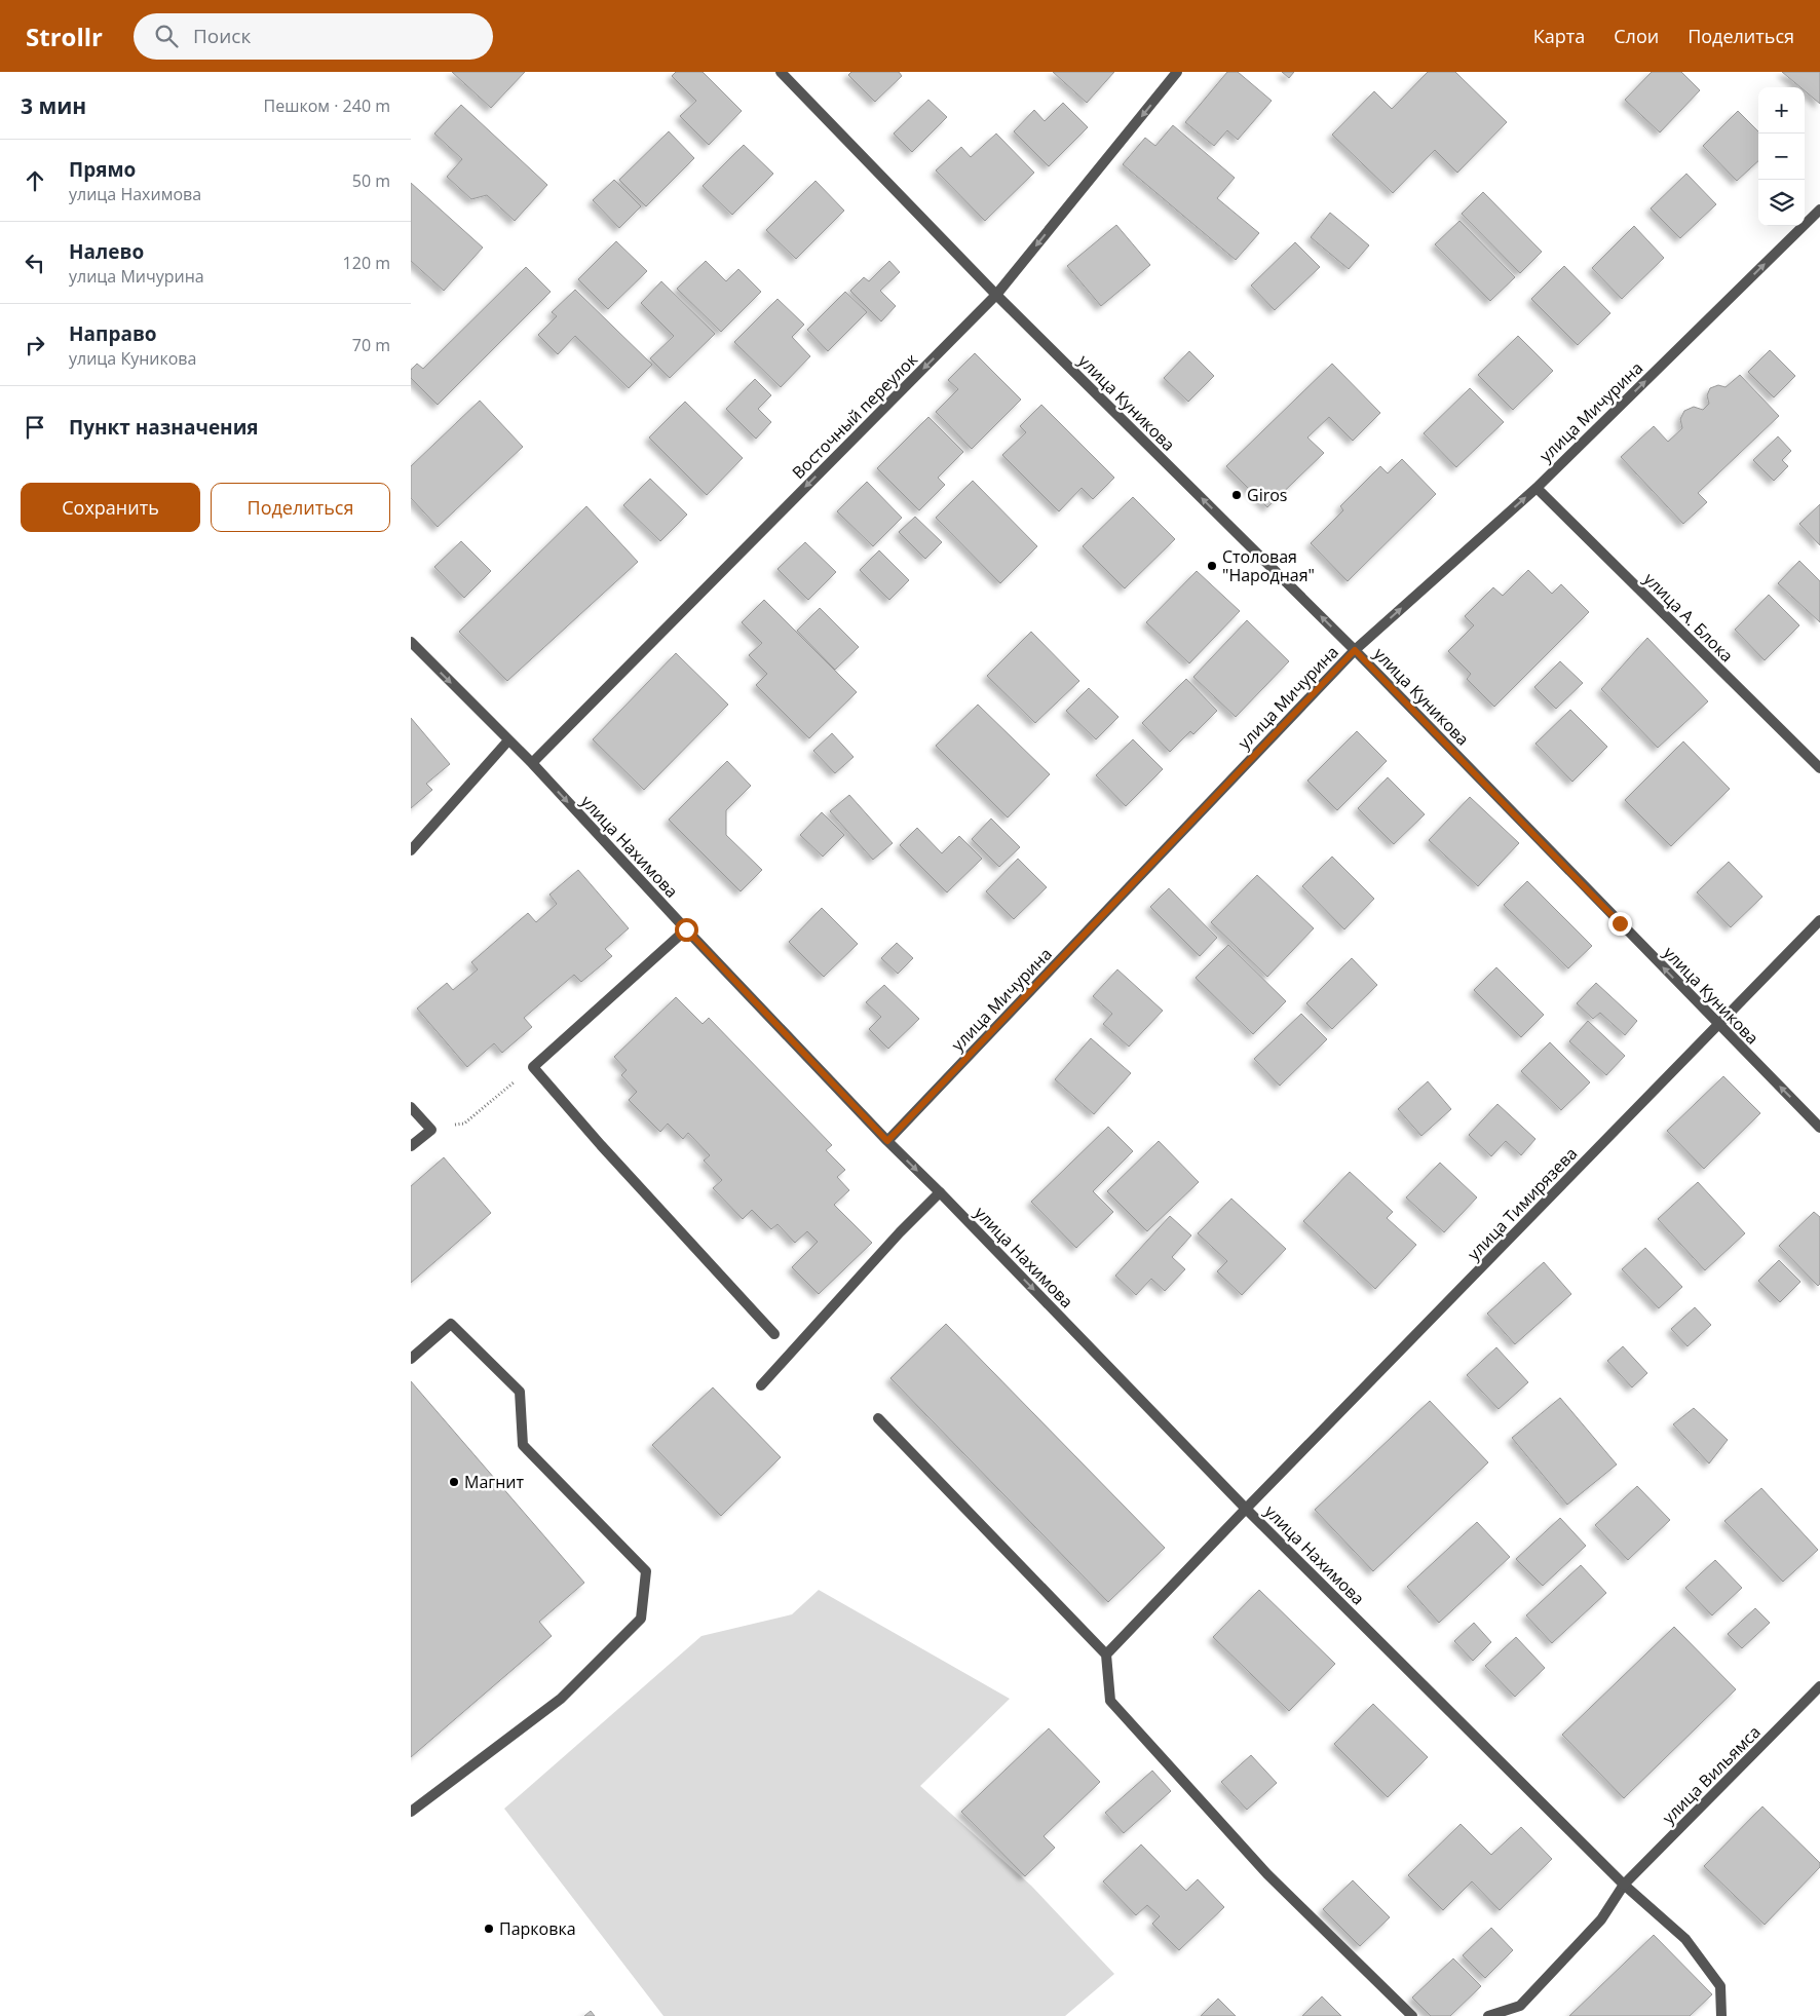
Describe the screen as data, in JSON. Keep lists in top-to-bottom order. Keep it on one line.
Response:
{"streets":{"street":["улица Куникова","улица Мичурина","Восточный переулок","улица А. Блока","улица Нахимова","улица Тимирязева","улица Вильямса"]},"crossings":[["улица Куникова","улица Мичурина"],["улица Куникова","Восточный переулок"],["улица Куникова","улица Тимирязева"],["улица Мичурина","улица А. Блока"],["улица Мичурина","улица Нахимова"],["Восточный переулок","улица Нахимова"],["улица Нахимова","улица Тимирязева"],["улица Нахимова","улица Вильямса"]],"one_way":["улица Куникова","улица Мичурина","Восточный переулок","улица Нахимова"],"places":["Giros","Столовая \"Народная\"","Магнит","Парковка"],"page":{"header":"Strollr","search":"Поиск","nav":["Карта","Слои","Поделиться"],"heading":["3 мин","Пешком · 240 m"],"map_buttons":["+","−"],"list":[["Прямо","улица Нахимова","50 m"],["Налево","улица Мичурина","120 m"],["Направо","улица Куникова","70 m"],"Пункт назначения"],"buttons":["Сохранить","Поделиться"]}}
